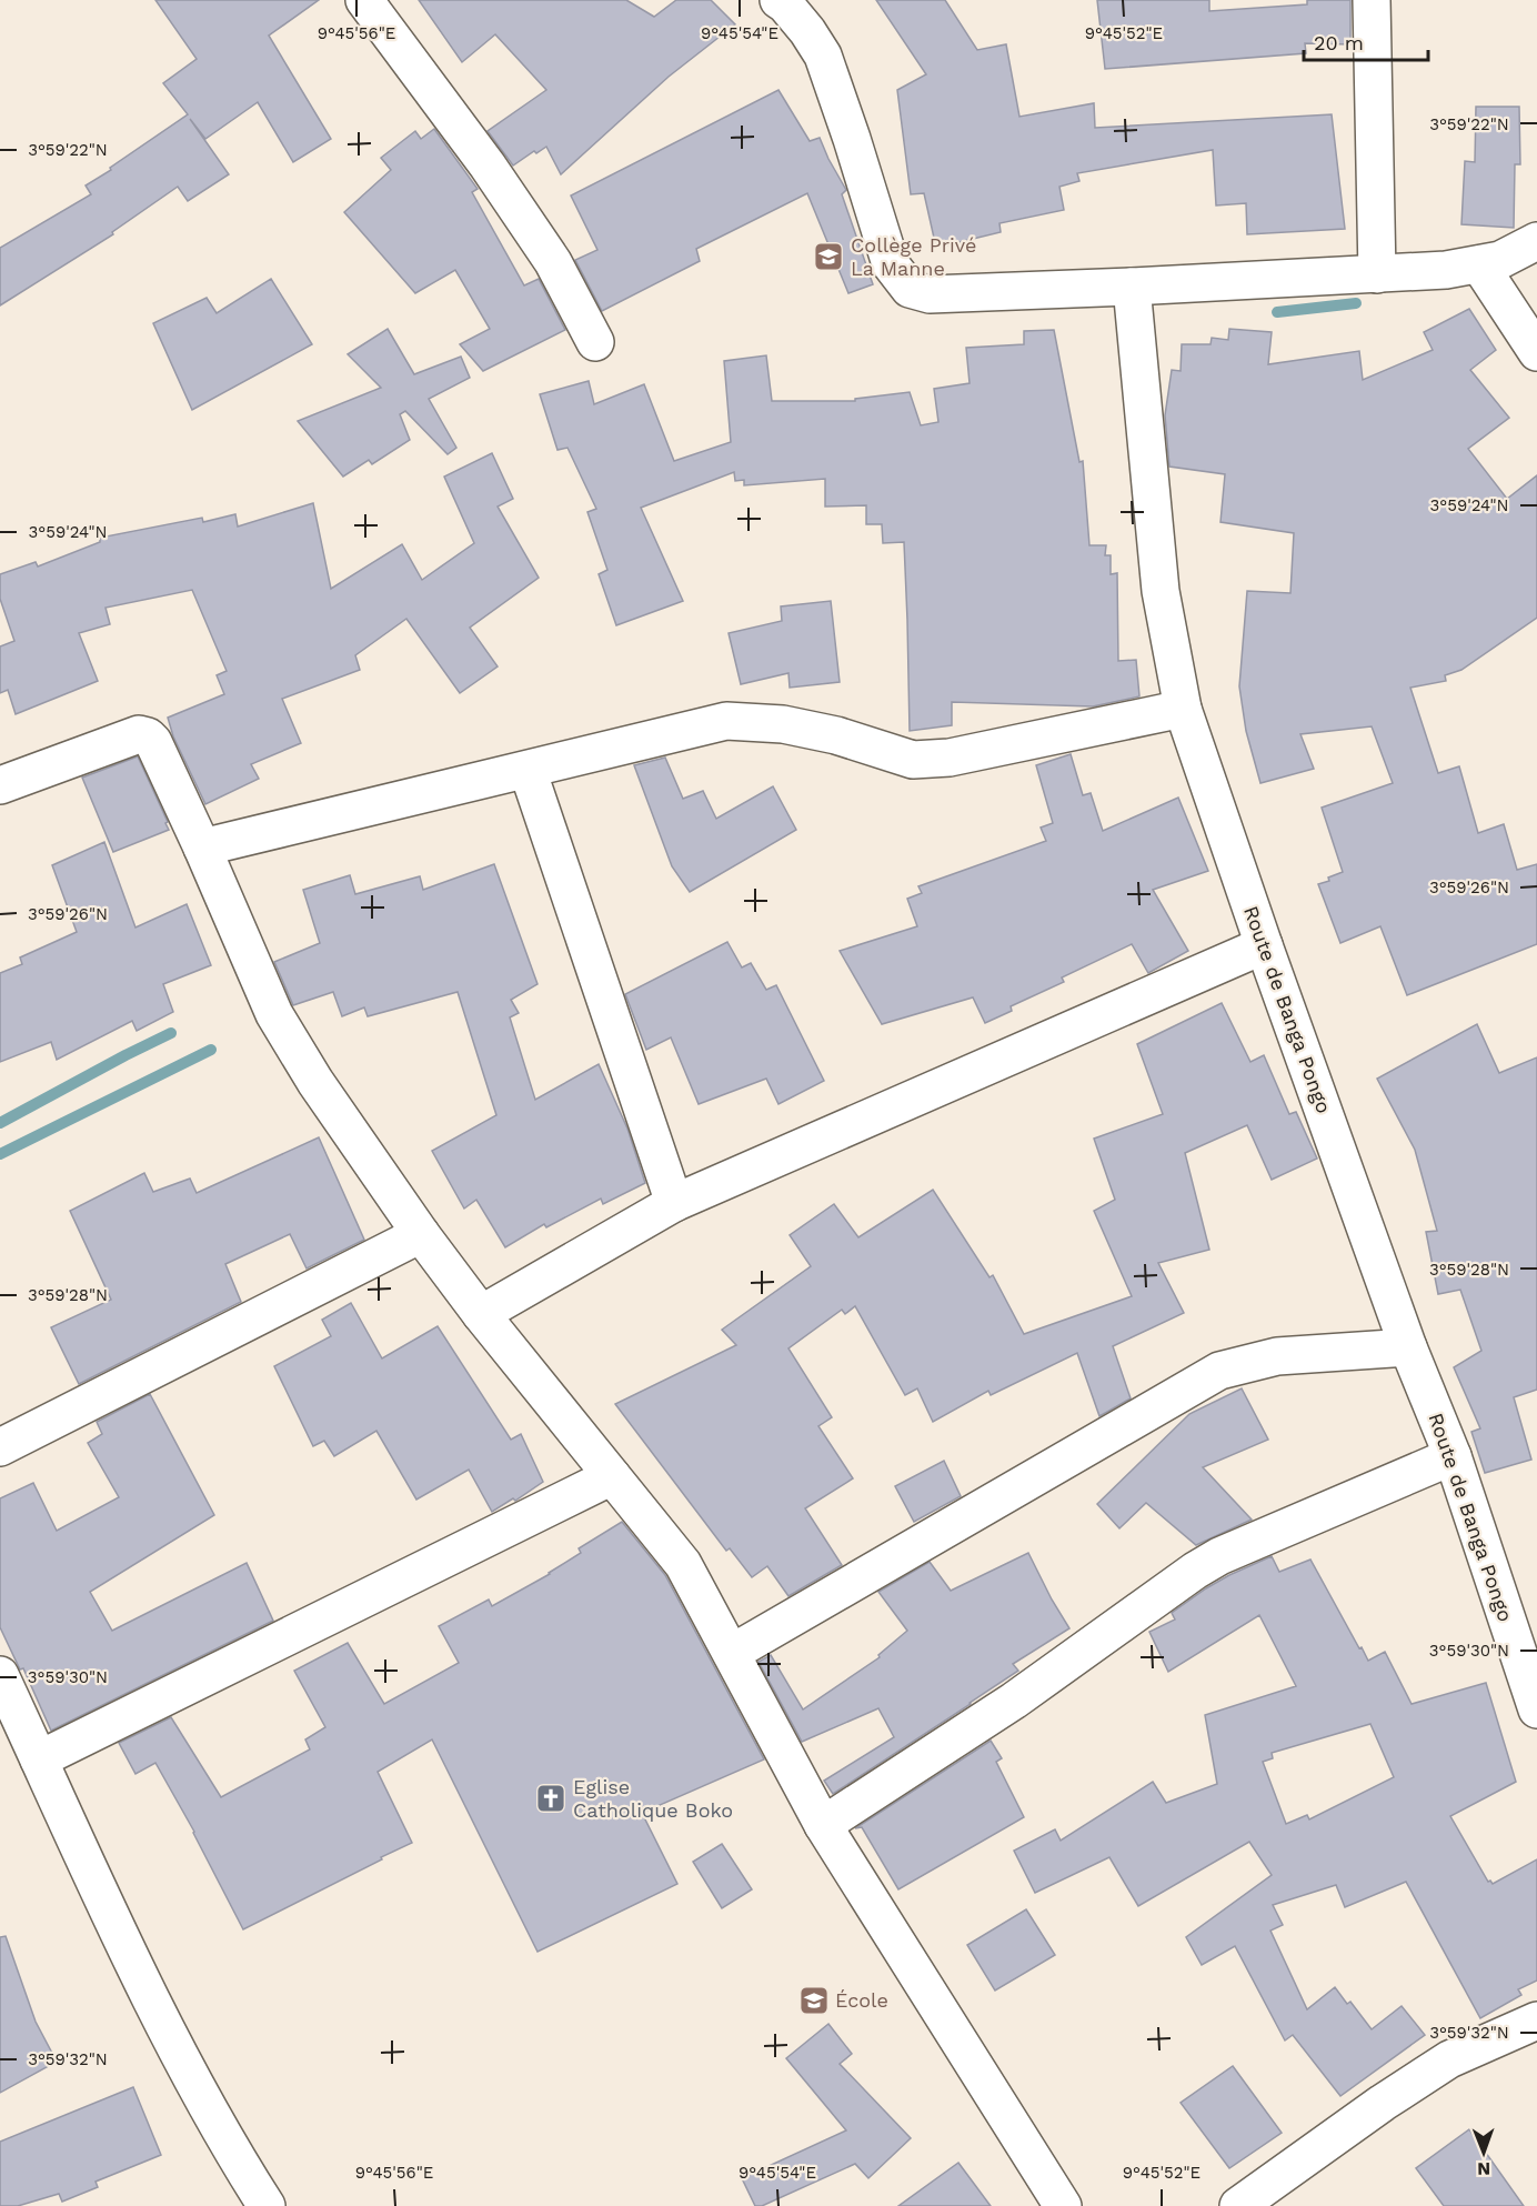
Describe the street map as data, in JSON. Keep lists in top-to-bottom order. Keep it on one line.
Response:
{"streets":{"street":["Route de Banga Pongo"]},"places":{"school or university":["Collège Privé La Manne","École"],"church":["Eglise Catholique Boko"]},"scale_bar":"20 m","north":"bottom","coordinates":["9°45'56\"E","9°45'54\"E","9°45'52\"E","3°59'22\"N","3°59'24\"N","3°59'26\"N","3°59'28\"N","3°59'30\"N","3°59'32\"N"]}
